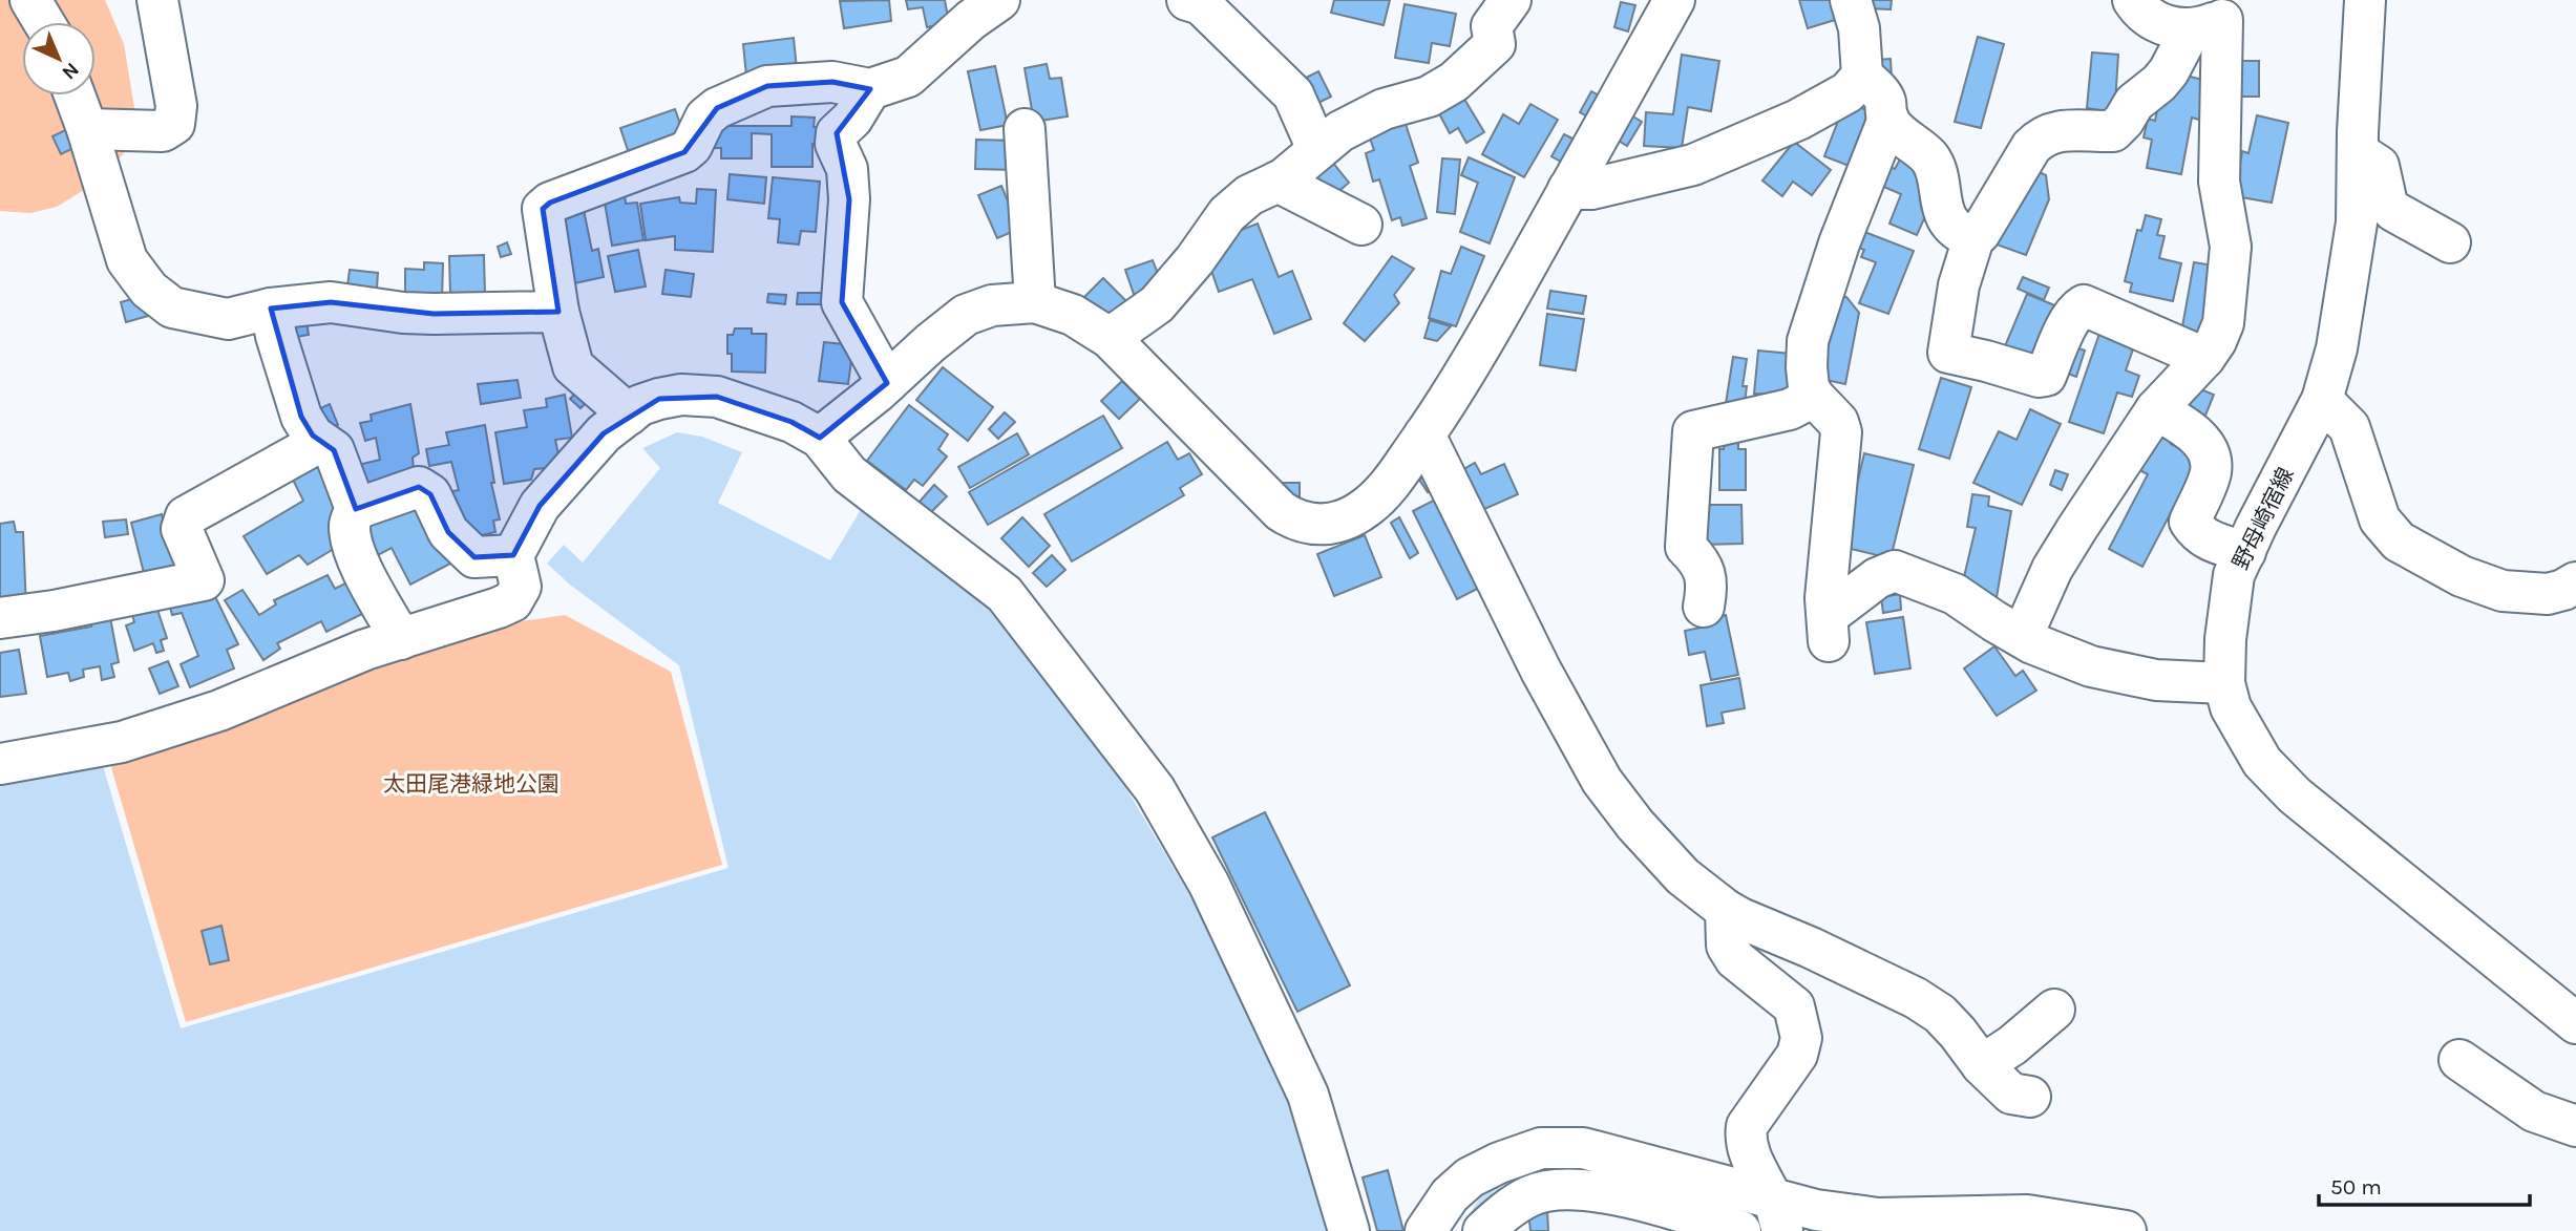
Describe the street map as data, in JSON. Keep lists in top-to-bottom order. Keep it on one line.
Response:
{"streets":{"street":["野母崎宿線"]},"parks":["太田尾港緑地公園"],"scale_bar":"50 m","north":"bottom right"}
